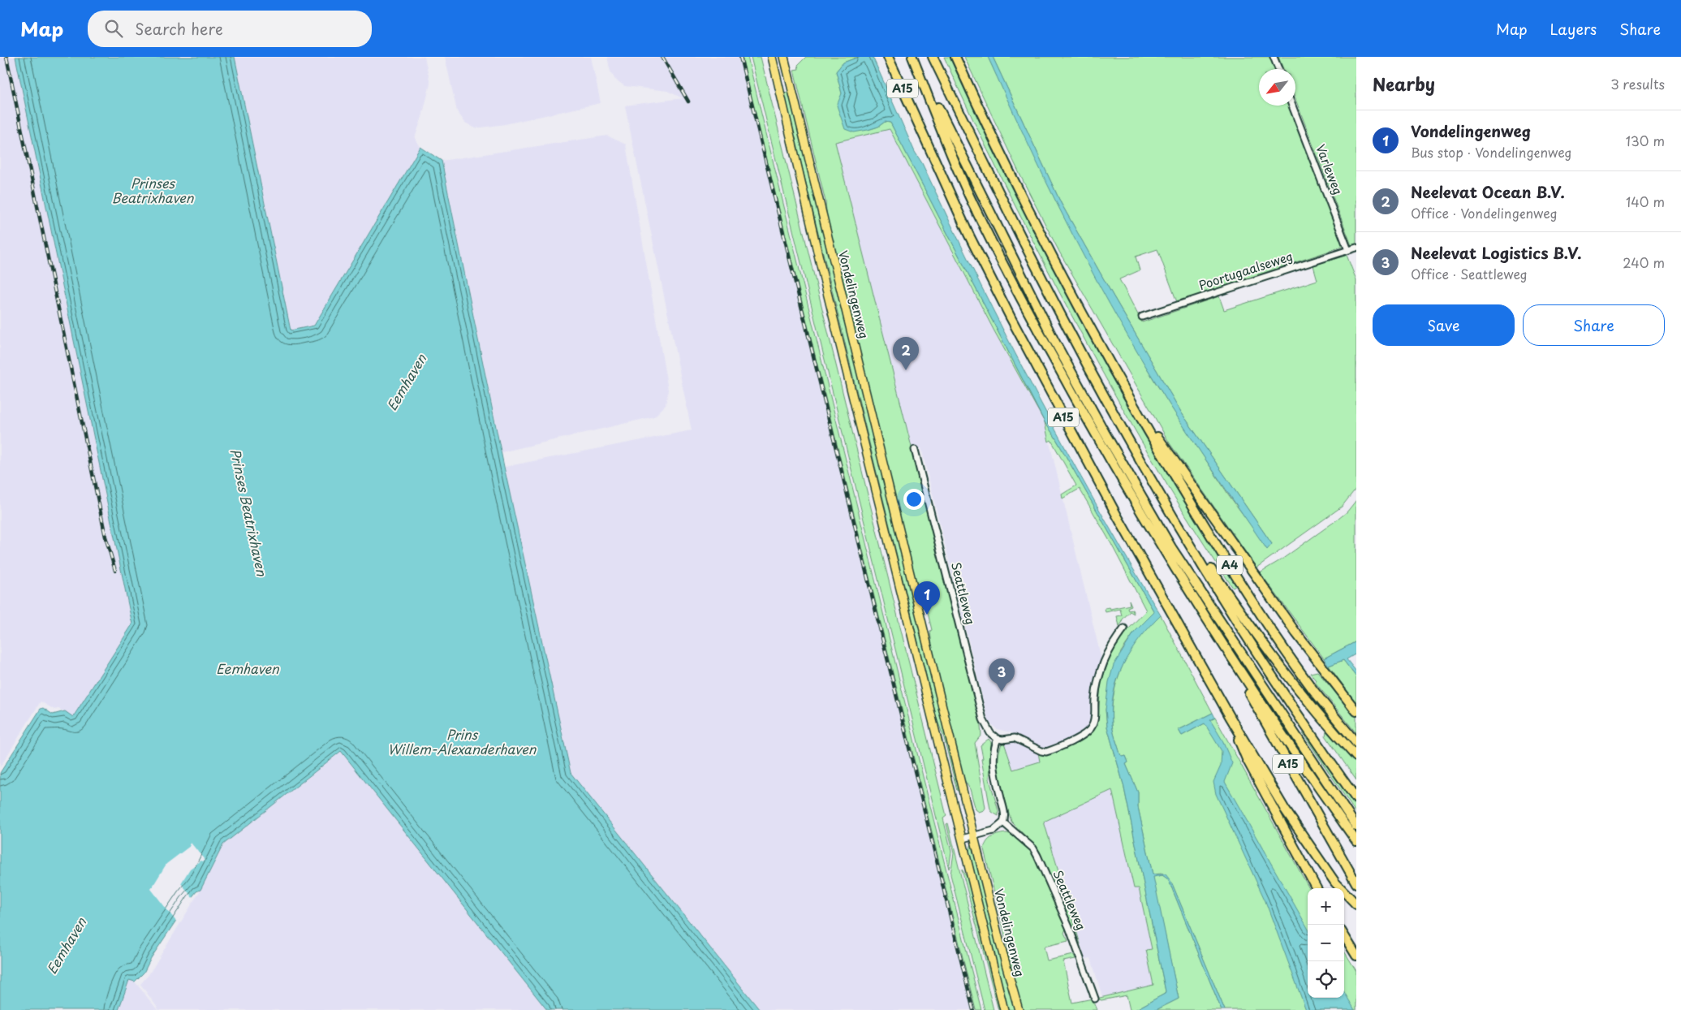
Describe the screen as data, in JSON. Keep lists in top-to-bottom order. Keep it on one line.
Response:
{"streets":{"highway":["A15","A4"],"main road":["Vondelingenweg"],"street":["Varleweg","Poortugaalseweg","Seattleweg"]},"crossings":[["A15","A4"],["Varleweg","Poortugaalseweg"]],"water":["Prinses Beatrixhaven","Eemhaven","Prins Willem-Alexanderhaven"],"north":"bottom left","page":{"header":"Map","search":"Search here","nav":["Map","Layers","Share"],"heading":["Nearby","3 results"],"list":[{"mark":"1","name":"Vondelingenweg","note":"Bus stop · Vondelingenweg","value":"130 m"},{"mark":"2","name":"Neelevat Ocean B.V.","note":"Office · Vondelingenweg","value":"140 m"},{"mark":"3","name":"Neelevat Logistics B.V.","note":"Office · Seattleweg","value":"240 m"}],"buttons":["Save","Share"],"pins":["2","1","3"],"map_buttons":["+","−"]}}
